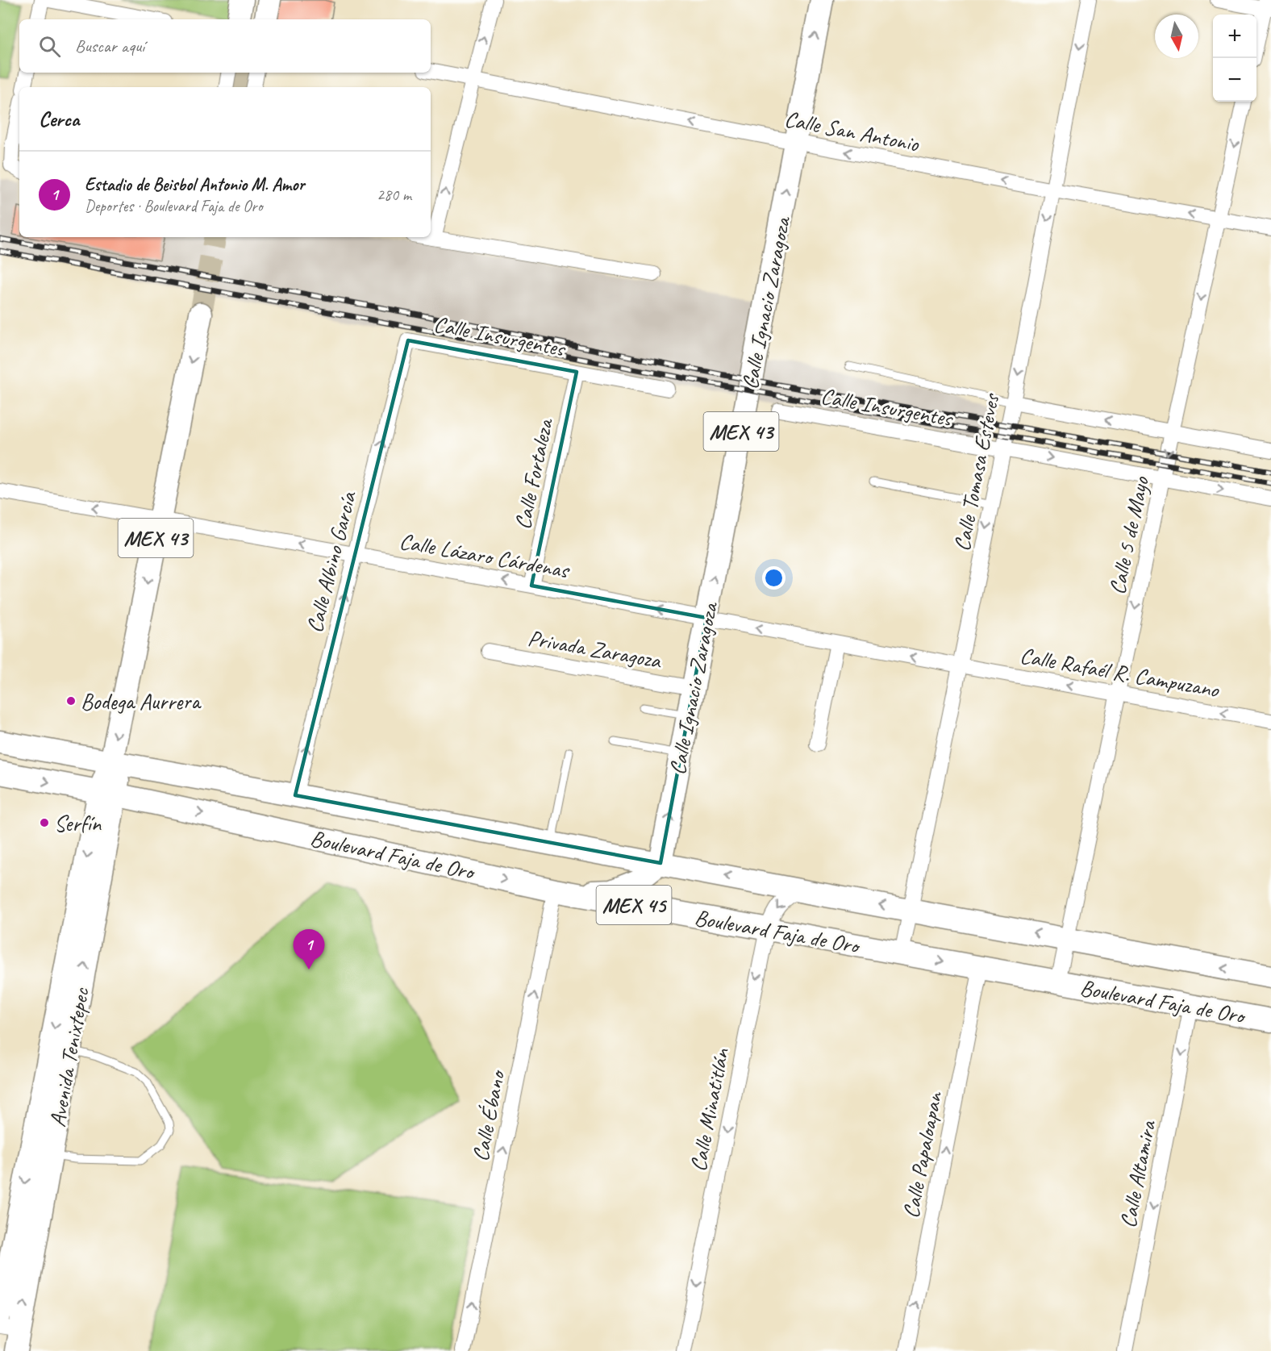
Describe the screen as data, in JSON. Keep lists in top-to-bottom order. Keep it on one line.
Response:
{"streets":{"main road":["Calle Ignacio Zaragoza","MEX 43","Boulevard Faja de Oro","MEX 45","Avenida Tenixtepec"],"street":["Calle San Antonio","Calle Insurgentes","Calle Tomasa Esteves","Calle Fortaleza","Calle 5 de Mayo","Calle Lázaro Cárdenas","Calle Albino García","Privada Zaragoza","Calle Rafaél R. Campuzano","Calle Minatitlán","Calle Ébano","Calle Papaloapan","Calle Altamira"]},"crossings":[["Calle San Antonio","Calle Ignacio Zaragoza"],["Calle San Antonio","Calle Tomasa Esteves"],["Calle San Antonio","Calle 5 de Mayo"],["Calle Ignacio Zaragoza","Calle Lázaro Cárdenas"],["Calle Ignacio Zaragoza","Privada Zaragoza"],["Calle Ignacio Zaragoza","Boulevard Faja de Oro"],["Calle Insurgentes","Calle Tomasa Esteves"],["Calle Insurgentes","Calle Fortaleza"],["Calle Insurgentes","Calle 5 de Mayo"],["Calle Insurgentes","Calle Albino García"],["MEX 43","Calle Lázaro Cárdenas"],["MEX 43","Boulevard Faja de Oro"],["MEX 43","Avenida Tenixtepec"],["Calle Tomasa Esteves","Calle Lázaro Cárdenas"],["Calle Tomasa Esteves","Calle Rafaél R. Campuzano"],["Calle Tomasa Esteves","Boulevard Faja de Oro"],["Calle Fortaleza","Calle Lázaro Cárdenas"],["Calle 5 de Mayo","Calle Rafaél R. Campuzano"],["Calle 5 de Mayo","Boulevard Faja de Oro"],["Calle Lázaro Cárdenas","Calle Albino García"],["Calle Lázaro Cárdenas","Calle Rafaél R. Campuzano"],["Calle Albino García","Boulevard Faja de Oro"],["Boulevard Faja de Oro","Avenida Tenixtepec"],["Boulevard Faja de Oro","Calle Minatitlán"],["Boulevard Faja de Oro","Calle Ébano"],["Boulevard Faja de Oro","Calle Papaloapan"],["Boulevard Faja de Oro","Calle Altamira"]],"one_way":["Calle San Antonio","Calle Ignacio Zaragoza","Calle Tomasa Esteves","Calle 5 de Mayo","Calle Lázaro Cárdenas","Calle Albino García","Calle Rafaél R. Campuzano","Calle Minatitlán","Calle Ébano","Calle Papaloapan","Calle Altamira"],"places":["Bodega Aurrera","Serfín"],"north":"bottom","page":{"map_buttons":["+","−"],"search":"Buscar aquí","heading":"Cerca","list":[{"mark":"1","name":"Estadio de Beisbol Antonio M. Amor","note":"Deportes · Boulevard Faja de Oro","value":"280 m"}],"pins":"1"}}
